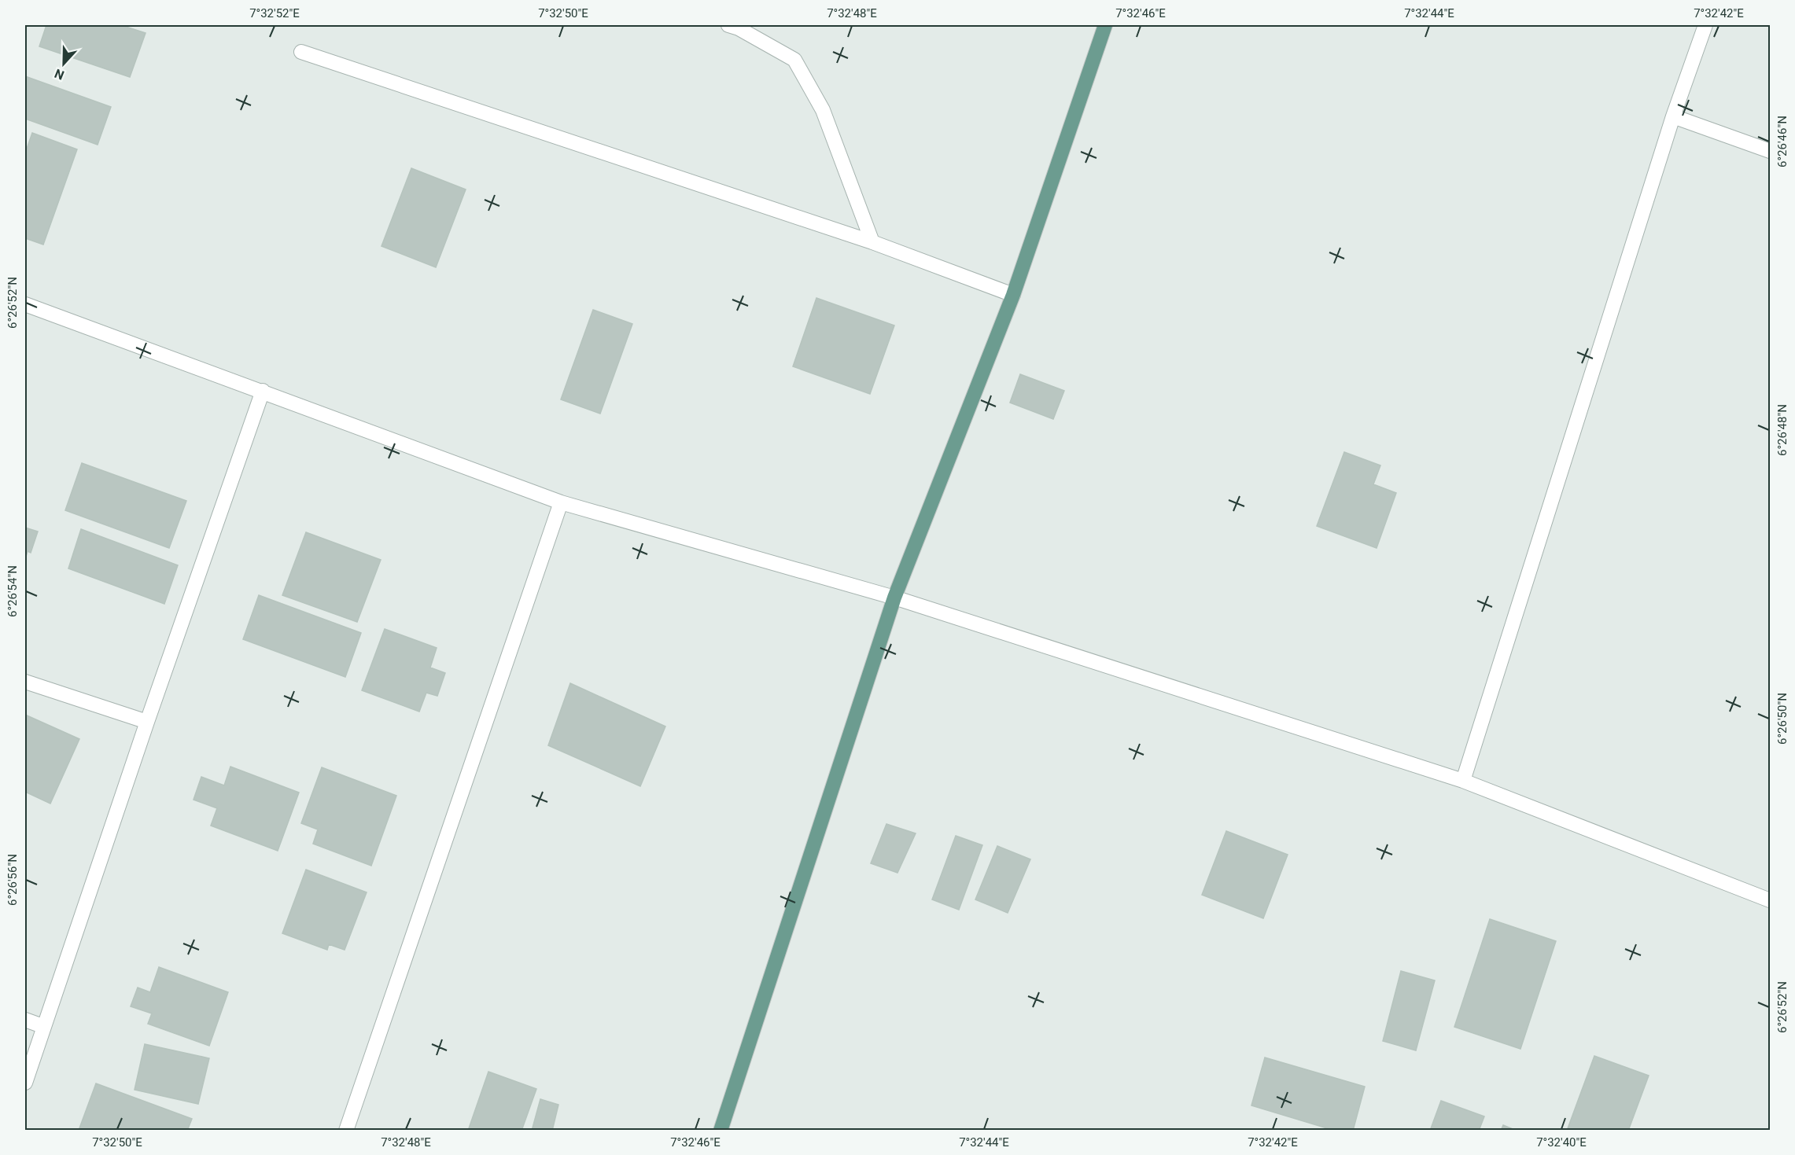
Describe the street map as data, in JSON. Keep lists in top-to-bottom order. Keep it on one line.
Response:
{"north":"bottom","coordinates":["7°32'52\"E","7°32'50\"E","7°32'48\"E","7°32'46\"E","7°32'44\"E","7°32'42\"E","6°26'46\"N","6°26'52\"N","6°26'48\"N","6°26'54\"N","6°26'50\"N","6°26'56\"N","7°32'40\"E"]}
